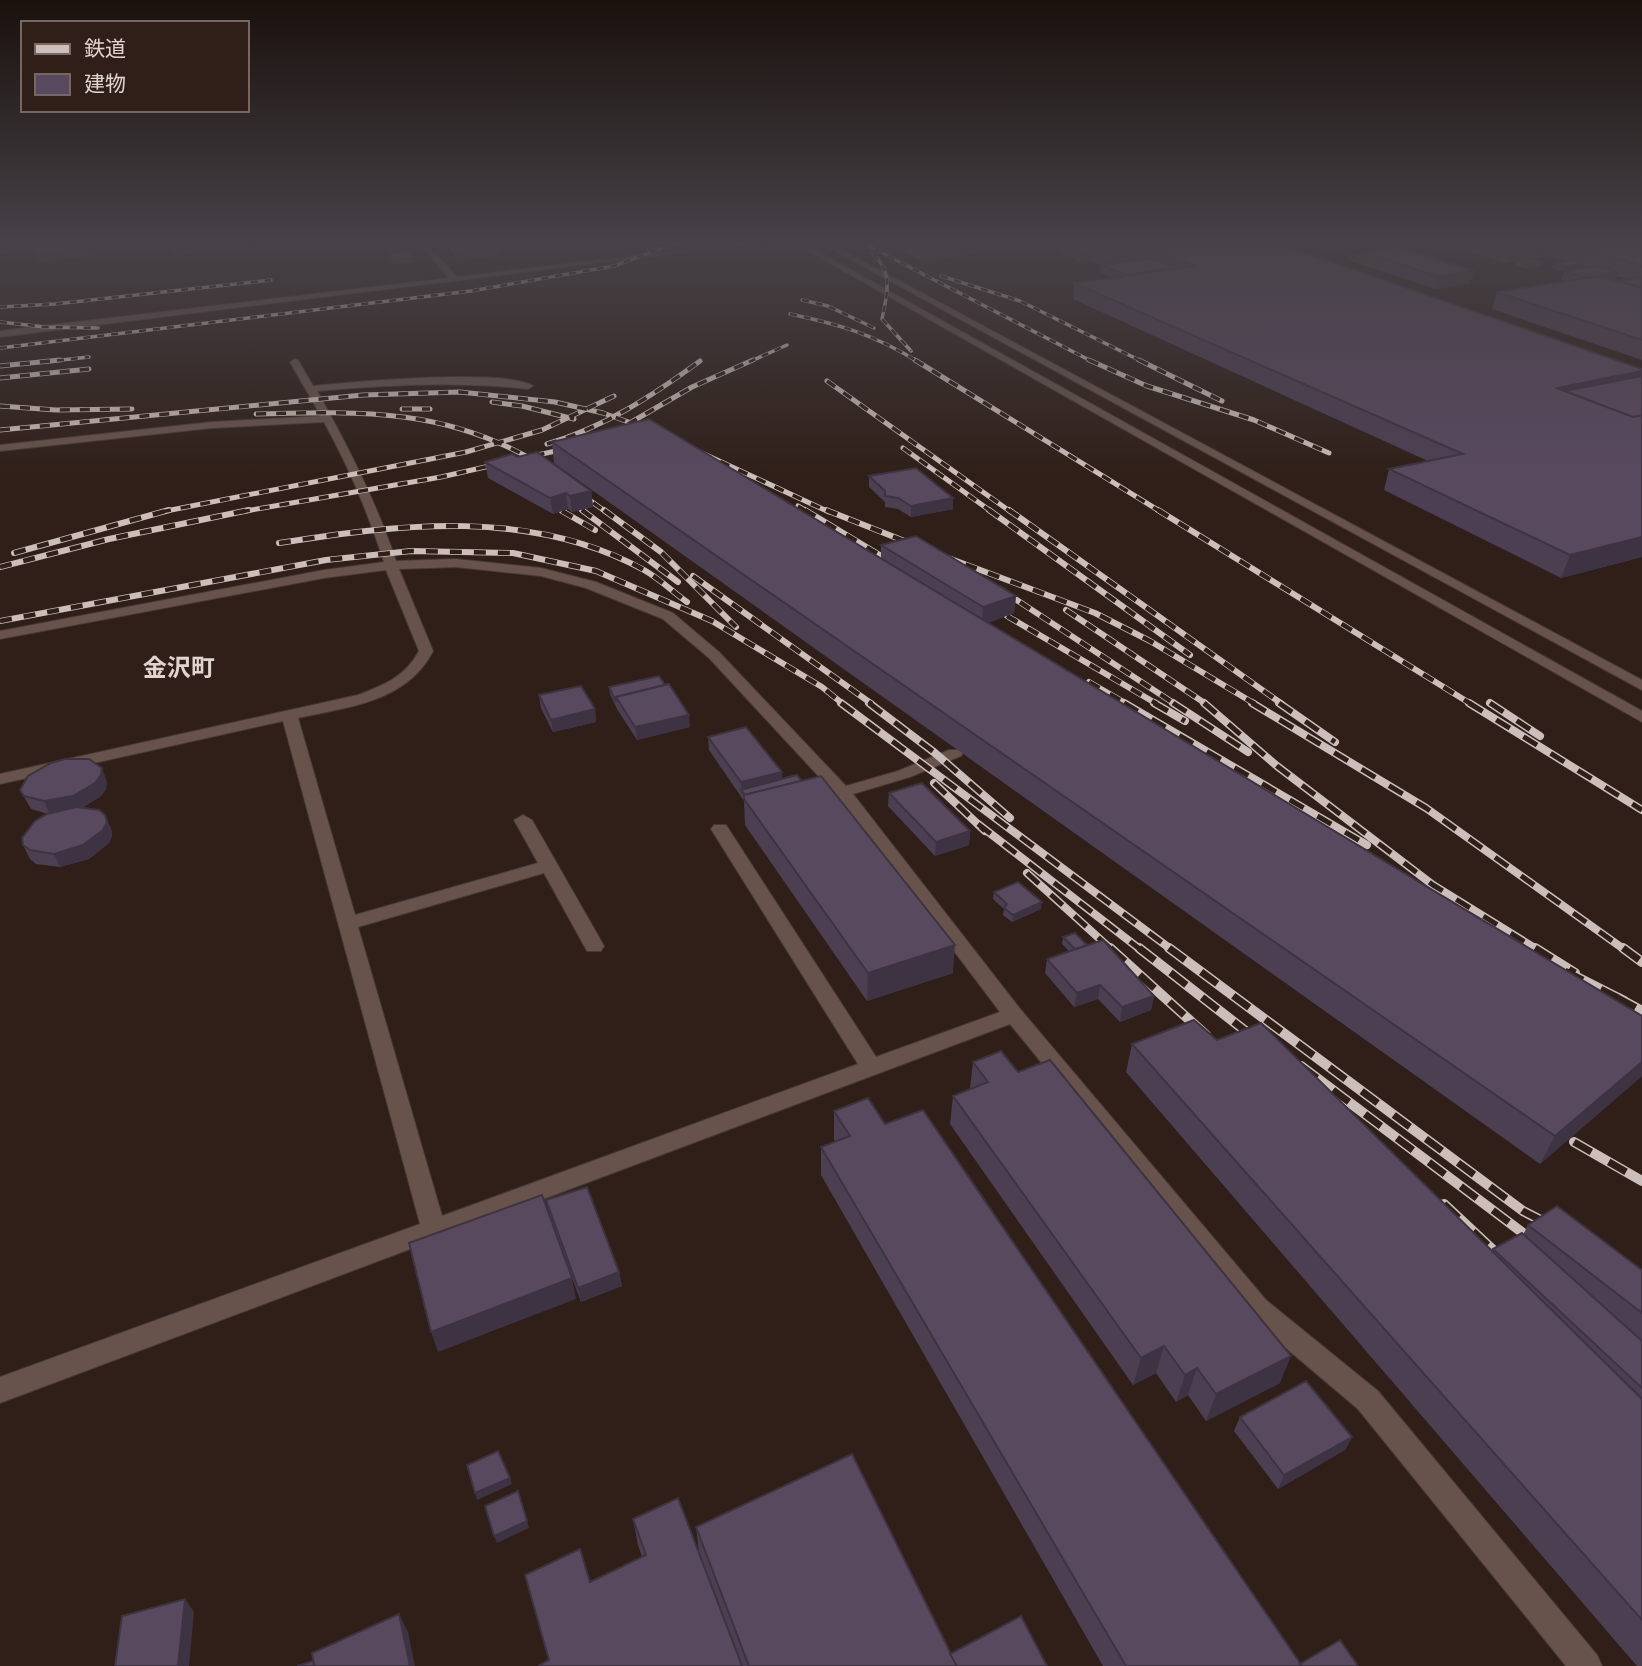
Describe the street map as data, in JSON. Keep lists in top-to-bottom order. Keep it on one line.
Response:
{"districts":["金沢町"],"legend":["鉄道","建物"]}
